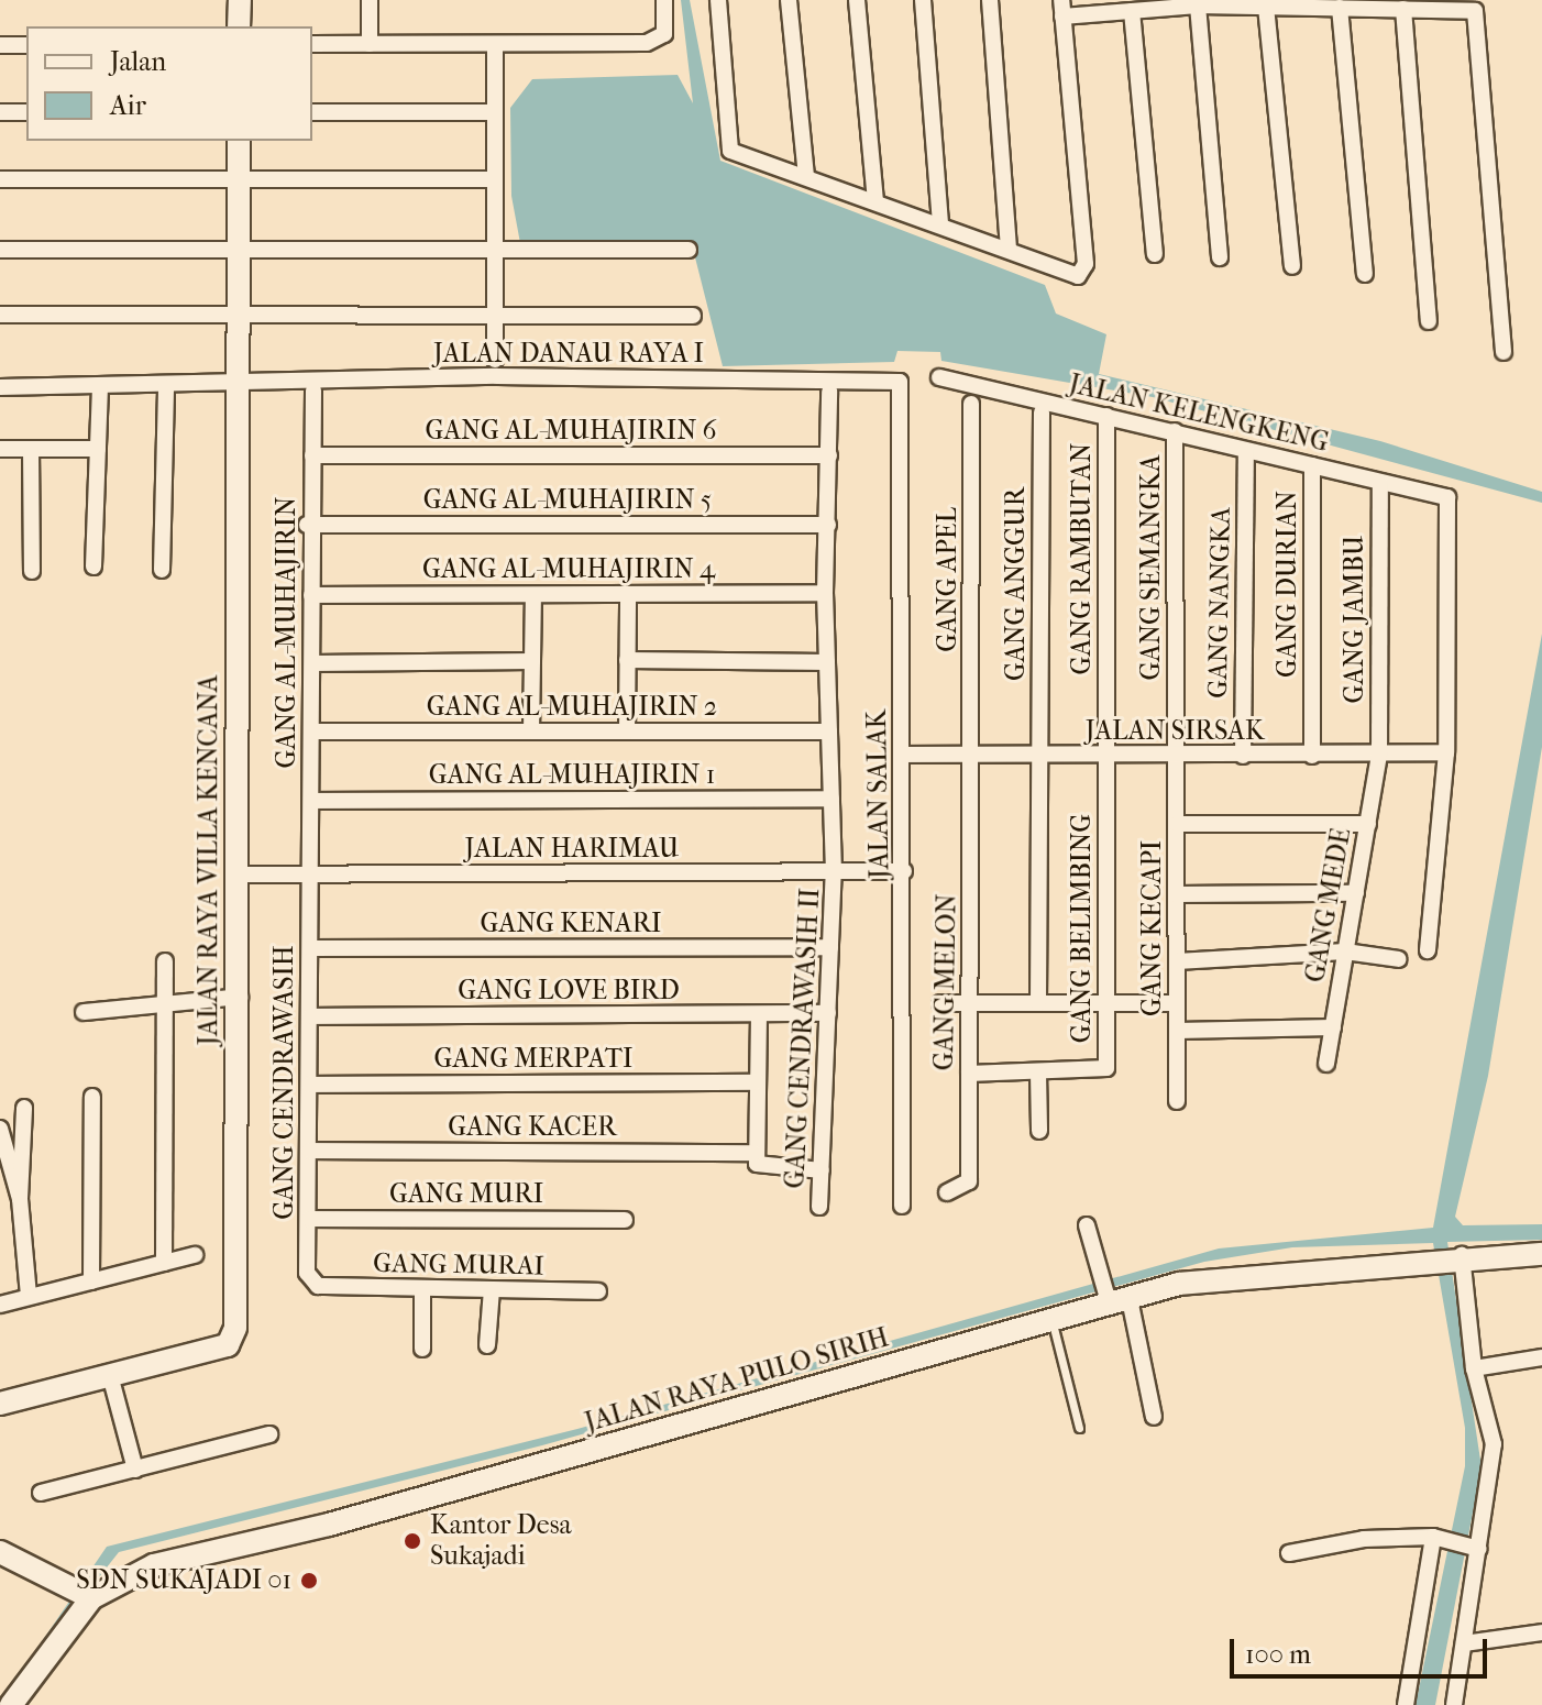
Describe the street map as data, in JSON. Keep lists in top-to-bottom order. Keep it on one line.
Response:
{"streets":{"street":["JALAN DANAU RAYA I","JALAN KELENGKENG","GANG AL-MUHAJIRIN 6","GANG AL-MUHAJIRIN 5","GANG RAMBUTAN","GANG SEMANGKA","GANG AL-MUHAJIRIN 4","GANG APEL","GANG ANGGUR","GANG DURIAN","GANG NANGKA","GANG JAMBU","GANG AL-MUHAJIRIN","GANG AL-MUHAJIRIN 2","JALAN SIRSAK","GANG AL-MUHAJIRIN 1","JALAN SALAK","JALAN HARIMAU","JALAN RAYA VILLA KENCANA","GANG MEDE","GANG KENARI","GANG BELIMBING","GANG KECAPI","GANG MELON","GANG LOVE BIRD","GANG CENDRAWASIH II","GANG MERPATI","GANG CENDRAWASIH","GANG KACER","GANG MURI","GANG MURAI","JALAN RAYA PULO SIRIH"]},"crossings":[["JALAN DANAU RAYA I","JALAN SALAK"],["JALAN DANAU RAYA I","JALAN RAYA VILLA KENCANA"],["JALAN KELENGKENG","GANG RAMBUTAN"],["JALAN KELENGKENG","GANG SEMANGKA"],["JALAN KELENGKENG","GANG DURIAN"],["JALAN KELENGKENG","GANG NANGKA"],["JALAN KELENGKENG","GANG JAMBU"],["JALAN KELENGKENG","JALAN SIRSAK"],["GANG AL-MUHAJIRIN 6","GANG AL-MUHAJIRIN"],["GANG AL-MUHAJIRIN 6","GANG CENDRAWASIH II"],["GANG AL-MUHAJIRIN 5","GANG AL-MUHAJIRIN"],["GANG AL-MUHAJIRIN 5","GANG CENDRAWASIH II"],["GANG RAMBUTAN","JALAN SIRSAK"],["GANG RAMBUTAN","GANG BELIMBING"],["GANG SEMANGKA","JALAN SIRSAK"],["GANG SEMANGKA","GANG KECAPI"],["GANG AL-MUHAJIRIN 4","GANG AL-MUHAJIRIN"],["GANG AL-MUHAJIRIN 4","GANG CENDRAWASIH II"],["GANG APEL","JALAN SIRSAK"],["GANG APEL","GANG MELON"],["GANG ANGGUR","JALAN SIRSAK"],["GANG DURIAN","JALAN SIRSAK"],["GANG NANGKA","JALAN SIRSAK"],["GANG JAMBU","JALAN SIRSAK"],["GANG JAMBU","GANG MEDE"],["GANG AL-MUHAJIRIN","GANG AL-MUHAJIRIN 2"],["GANG AL-MUHAJIRIN","GANG AL-MUHAJIRIN 1"],["GANG AL-MUHAJIRIN","JALAN HARIMAU"],["GANG AL-MUHAJIRIN","GANG CENDRAWASIH"],["GANG AL-MUHAJIRIN 2","GANG CENDRAWASIH II"],["JALAN SIRSAK","JALAN SALAK"],["JALAN SIRSAK","GANG MEDE"],["JALAN SIRSAK","GANG BELIMBING"],["JALAN SIRSAK","GANG KECAPI"],["JALAN SIRSAK","GANG MELON"],["GANG AL-MUHAJIRIN 1","GANG CENDRAWASIH II"],["JALAN SALAK","JALAN HARIMAU"],["JALAN HARIMAU","JALAN RAYA VILLA KENCANA"],["JALAN HARIMAU","GANG CENDRAWASIH II"],["JALAN HARIMAU","GANG CENDRAWASIH"],["GANG KENARI","GANG CENDRAWASIH II"],["GANG KENARI","GANG CENDRAWASIH"],["GANG BELIMBING","GANG MELON"],["GANG LOVE BIRD","GANG CENDRAWASIH II"],["GANG LOVE BIRD","GANG CENDRAWASIH"],["GANG MERPATI","GANG CENDRAWASIH"],["GANG CENDRAWASIH","GANG KACER"],["GANG CENDRAWASIH","GANG MURI"],["GANG CENDRAWASIH","GANG MURAI"]],"places":["Kantor Desa Sukajadi","SDN SUKAJADI 01"],"legend":["Jalan","Air"],"scale_bar":"100 m"}
